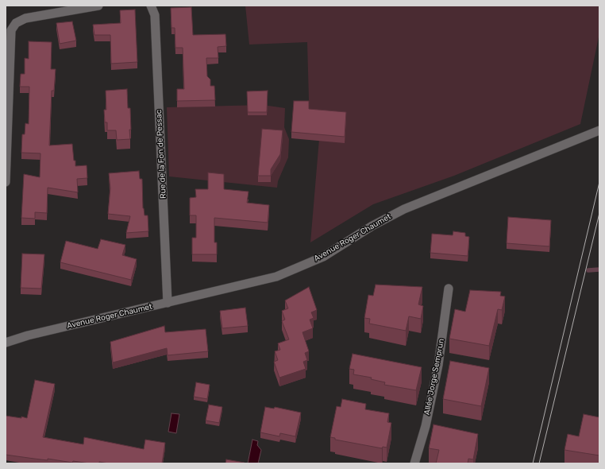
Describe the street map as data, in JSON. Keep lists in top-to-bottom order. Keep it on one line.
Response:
{"streets":{"street":["Rue de la Fon de Pessac","Avenue Roger Chaumet","Allée Jorge Semprun"]},"crossings":[["Rue de la Fon de Pessac","Avenue Roger Chaumet"]]}
